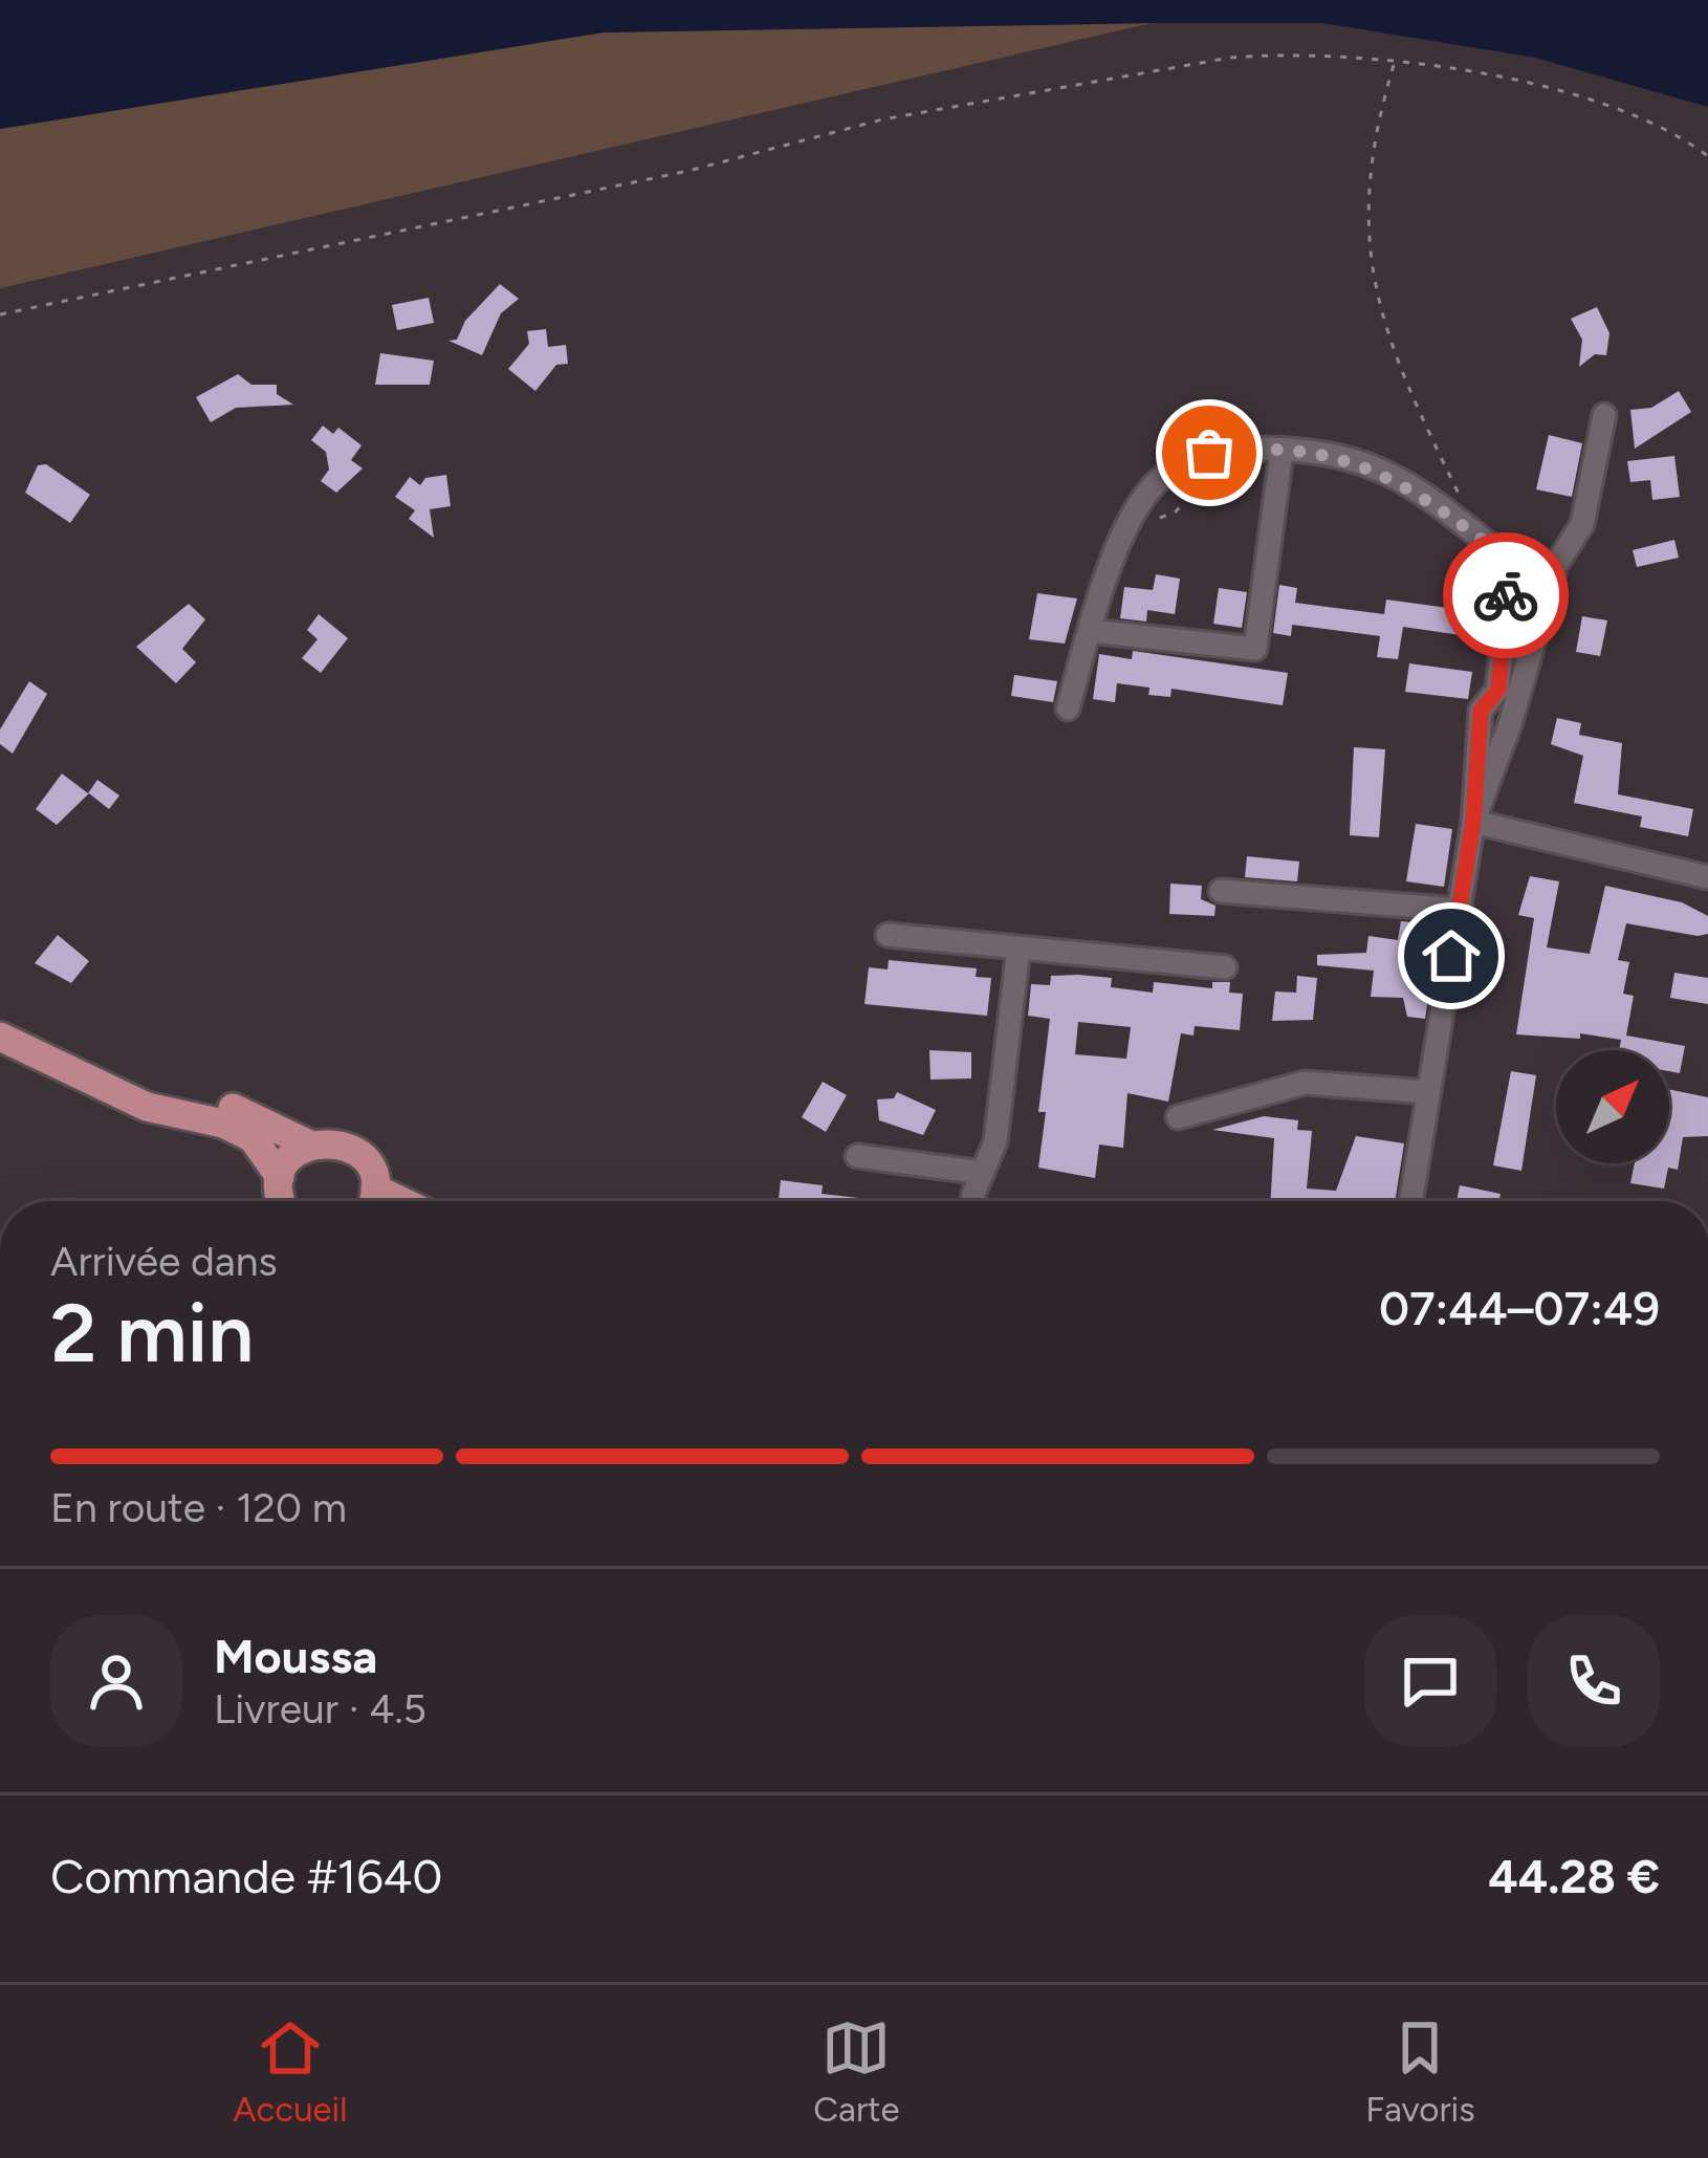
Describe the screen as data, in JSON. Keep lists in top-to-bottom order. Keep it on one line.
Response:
{"north":"top right","page":{"heading":["2 min","Arrivée dans","07:44–07:49"],"panel":["Moussa","Livreur · 4.5","Commande #1640","44.28 €"],"bar":"En route · 120 m","tabs":["Accueil","Carte","Favoris"]}}
